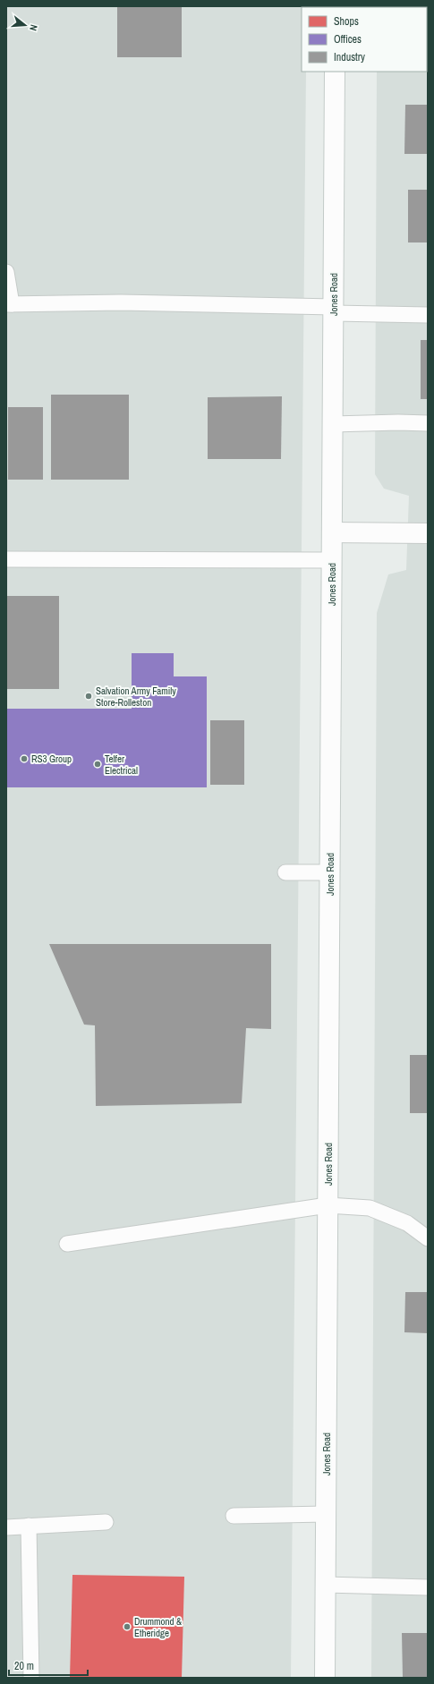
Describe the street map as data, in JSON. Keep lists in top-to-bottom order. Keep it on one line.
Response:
{"streets":{"main road":["Jones Road"]},"places":["Salvation Army Family Store-Rolleston","RS3 Group","Telfer Electrical","Drummond & Etheridge"],"legend":["Shops","Offices","Industry"],"scale_bar":"20 m","north":"right"}
